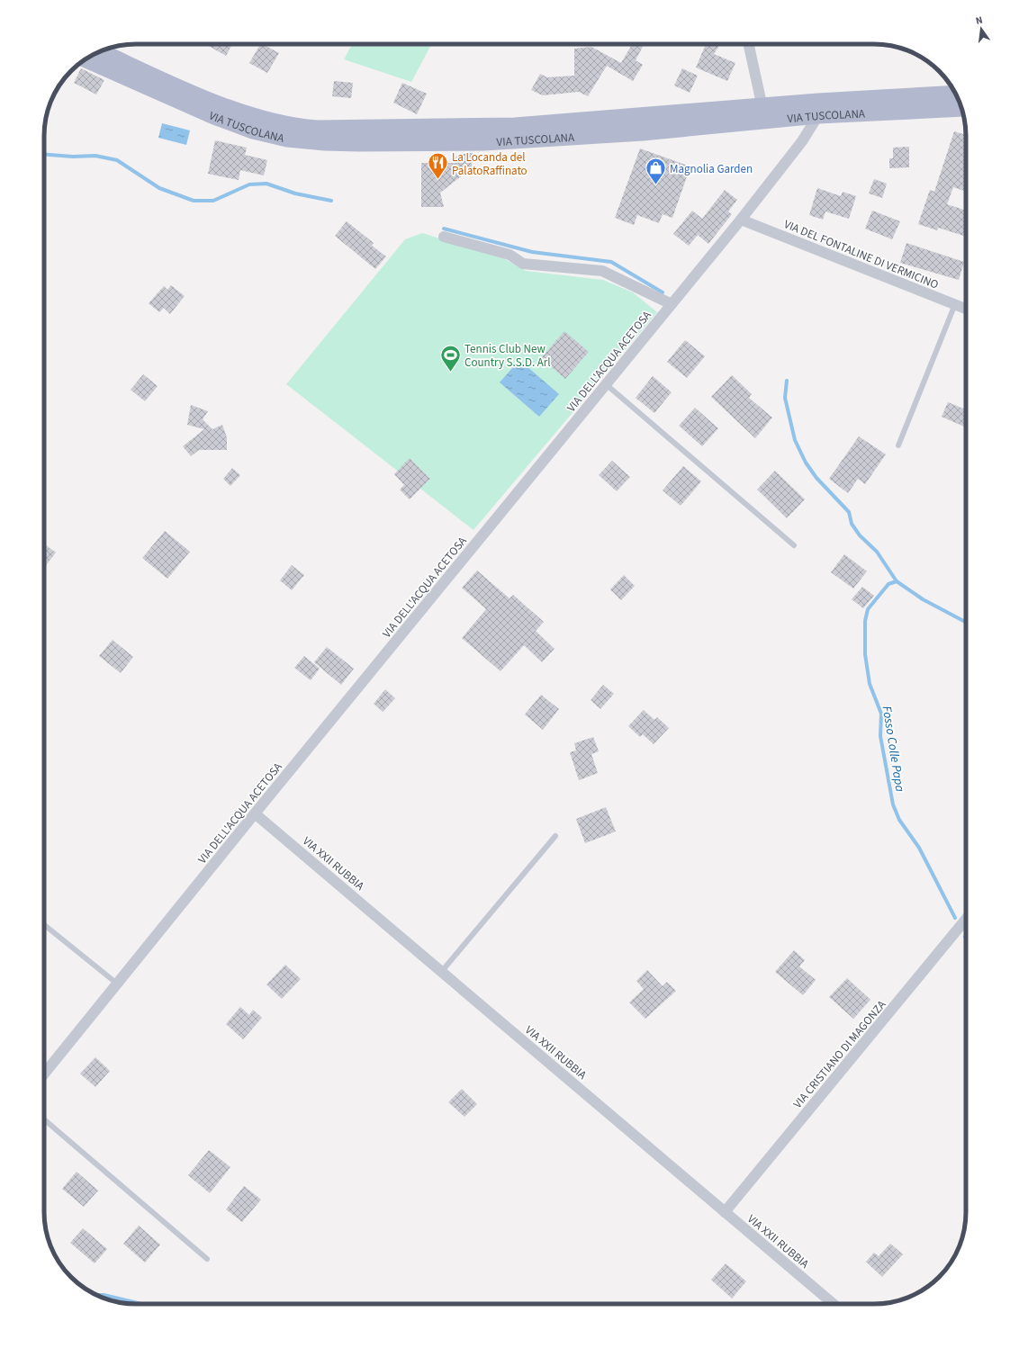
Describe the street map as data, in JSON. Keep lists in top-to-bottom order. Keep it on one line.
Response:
{"streets":{"main road":["VIA TUSCOLANA"],"street":["VIA DEL FONTALINE DI VERMICINO","VIA DELL'ACQUA ACETOSA","VIA XXII RUBBIA","VIA CRISTIANO DI MAGONZA"]},"crossings":[["VIA TUSCOLANA","VIA DELL'ACQUA ACETOSA"],["VIA DEL FONTALINE DI VERMICINO","VIA DELL'ACQUA ACETOSA"],["VIA DELL'ACQUA ACETOSA","VIA XXII RUBBIA"],["VIA XXII RUBBIA","VIA CRISTIANO DI MAGONZA"]],"water":["Fosso Colle Papa"],"places":{"restaurant":["La Locanda del PalatoRaffinato"],"shop":["Magnolia Garden"],"sports":["Tennis Club New Country S.S.D. Arl"]},"north":"top"}
